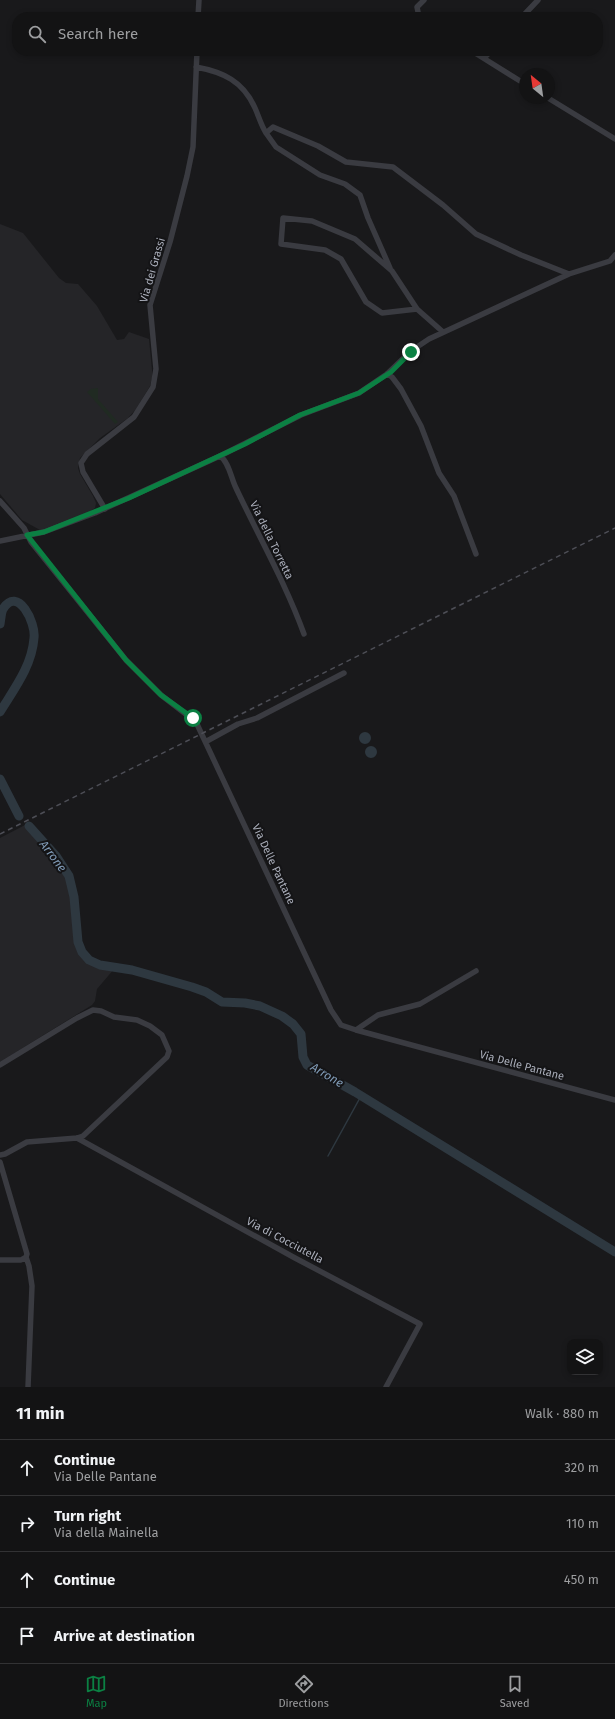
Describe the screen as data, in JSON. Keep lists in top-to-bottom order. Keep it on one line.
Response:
{"streets":{"street":["Via dei Grassi","Via della Torretta","Via Delle Pantane","Via di Cocciutella"]},"water":["Arrone"],"north":"top left","page":{"search":"Search here","heading":["11 min","Walk · 880 m"],"list":[["Continue","Via Delle Pantane","320 m"],["Turn right","Via della Mainella","110 m"],["Continue","450 m"],"Arrive at destination"],"nav":["Map","Directions","Saved"]}}
